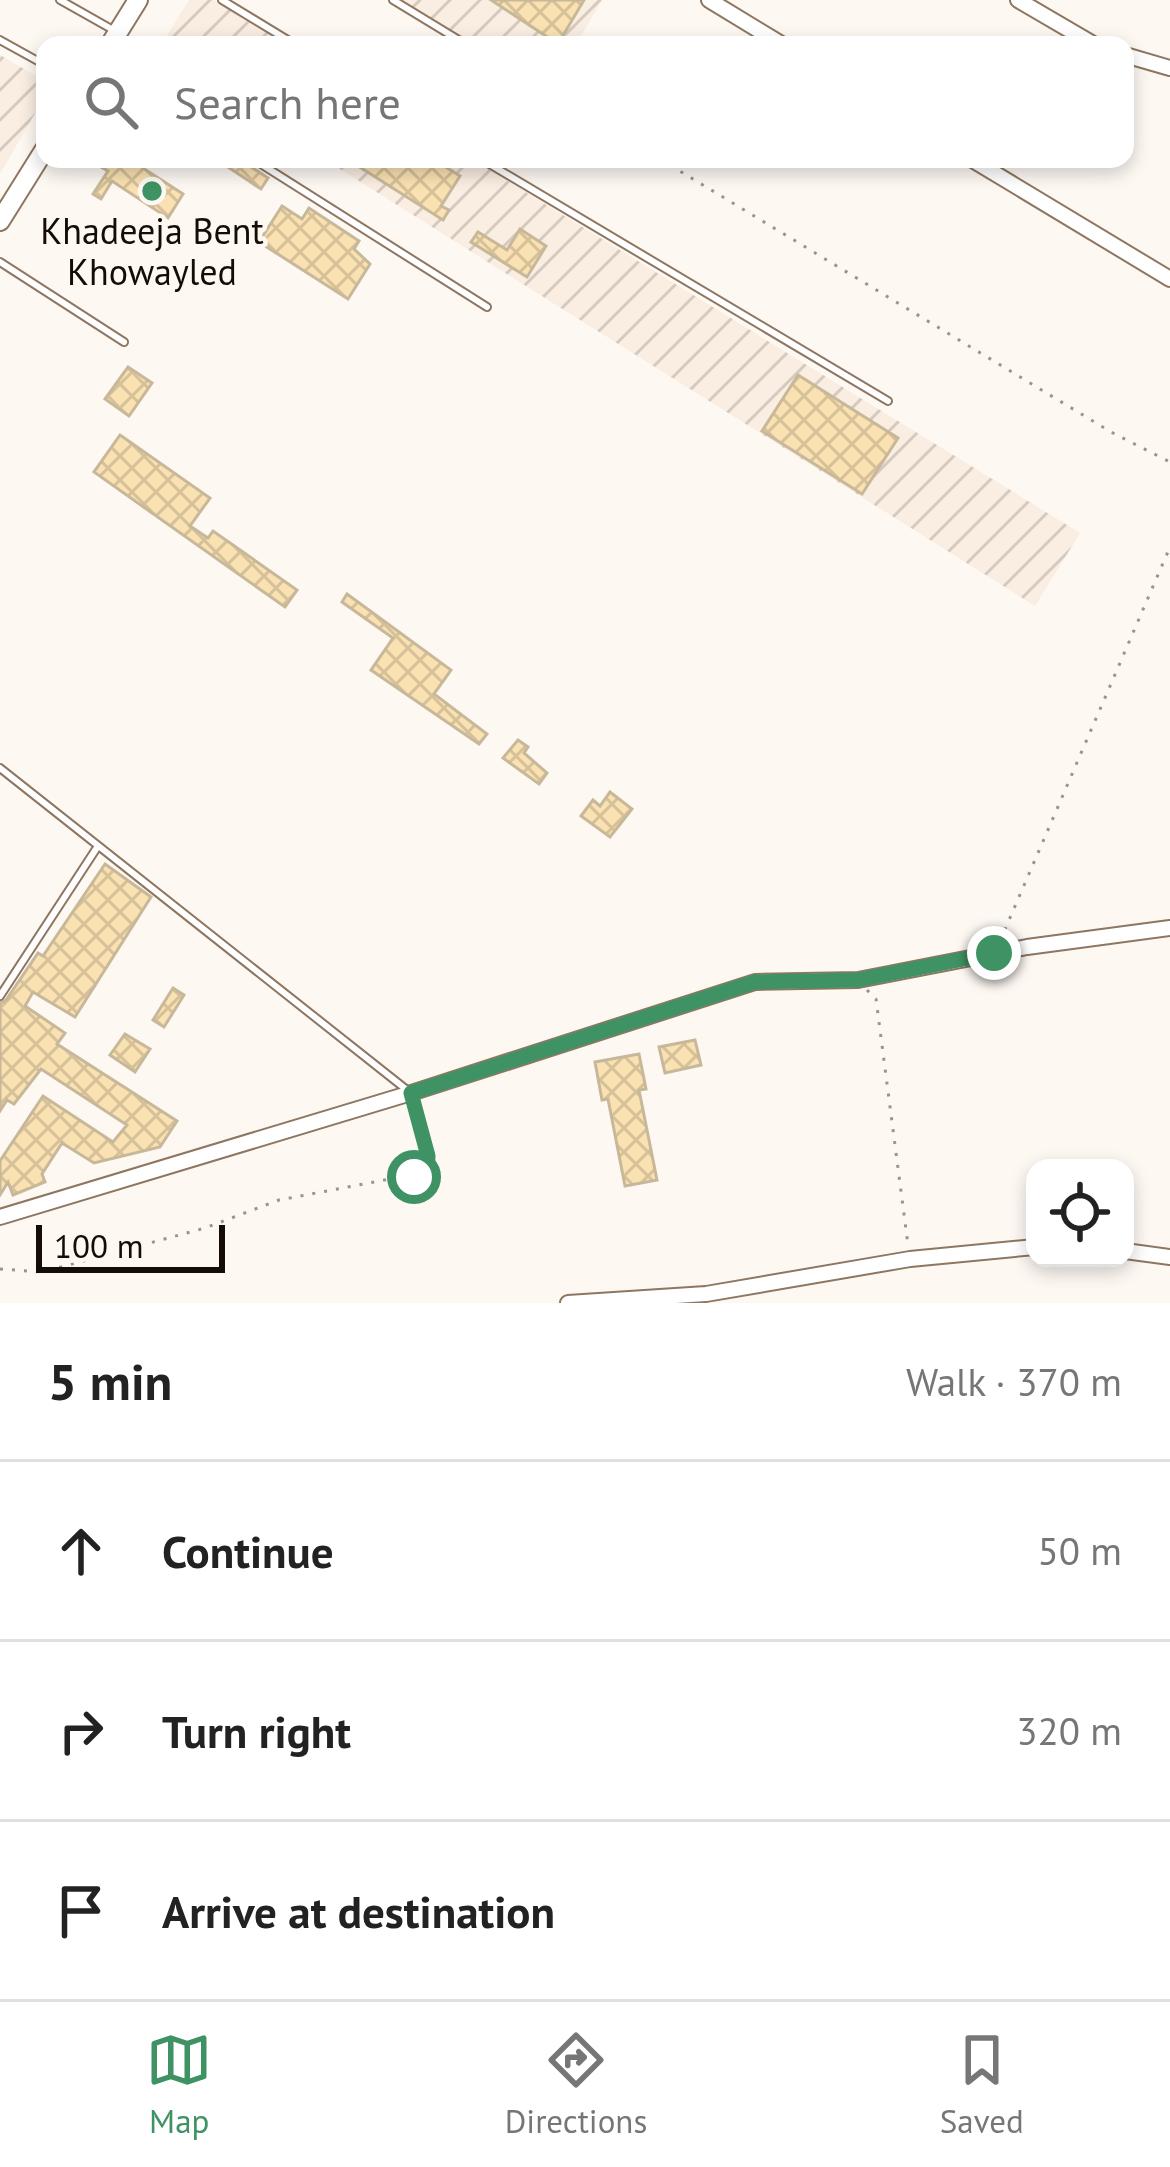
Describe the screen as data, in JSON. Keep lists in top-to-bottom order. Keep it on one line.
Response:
{"places":["Khadeeja Bent Khowayled"],"scale_bar":"100 m","page":{"search":"Search here","scale":"100 m","heading":["5 min","Walk · 370 m"],"list":[["Continue","50 m"],["Turn right","320 m"],"Arrive at destination"],"nav":["Map","Directions","Saved"]}}
